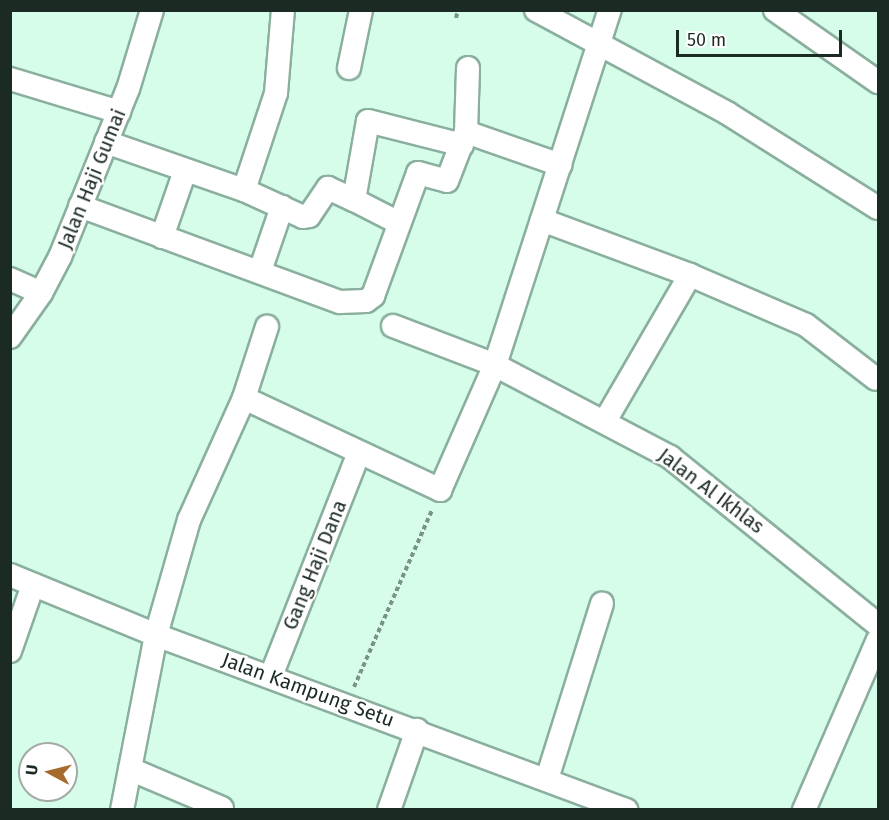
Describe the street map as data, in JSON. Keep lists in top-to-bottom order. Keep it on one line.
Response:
{"streets":{"street":["Jalan Haji Gumai","Jalan Al Ikhlas","Gang Haji Dana","Jalan Kampung Setu"]},"crossings":[["Gang Haji Dana","Jalan Kampung Setu"]],"scale_bar":"50 m","north":"left"}
